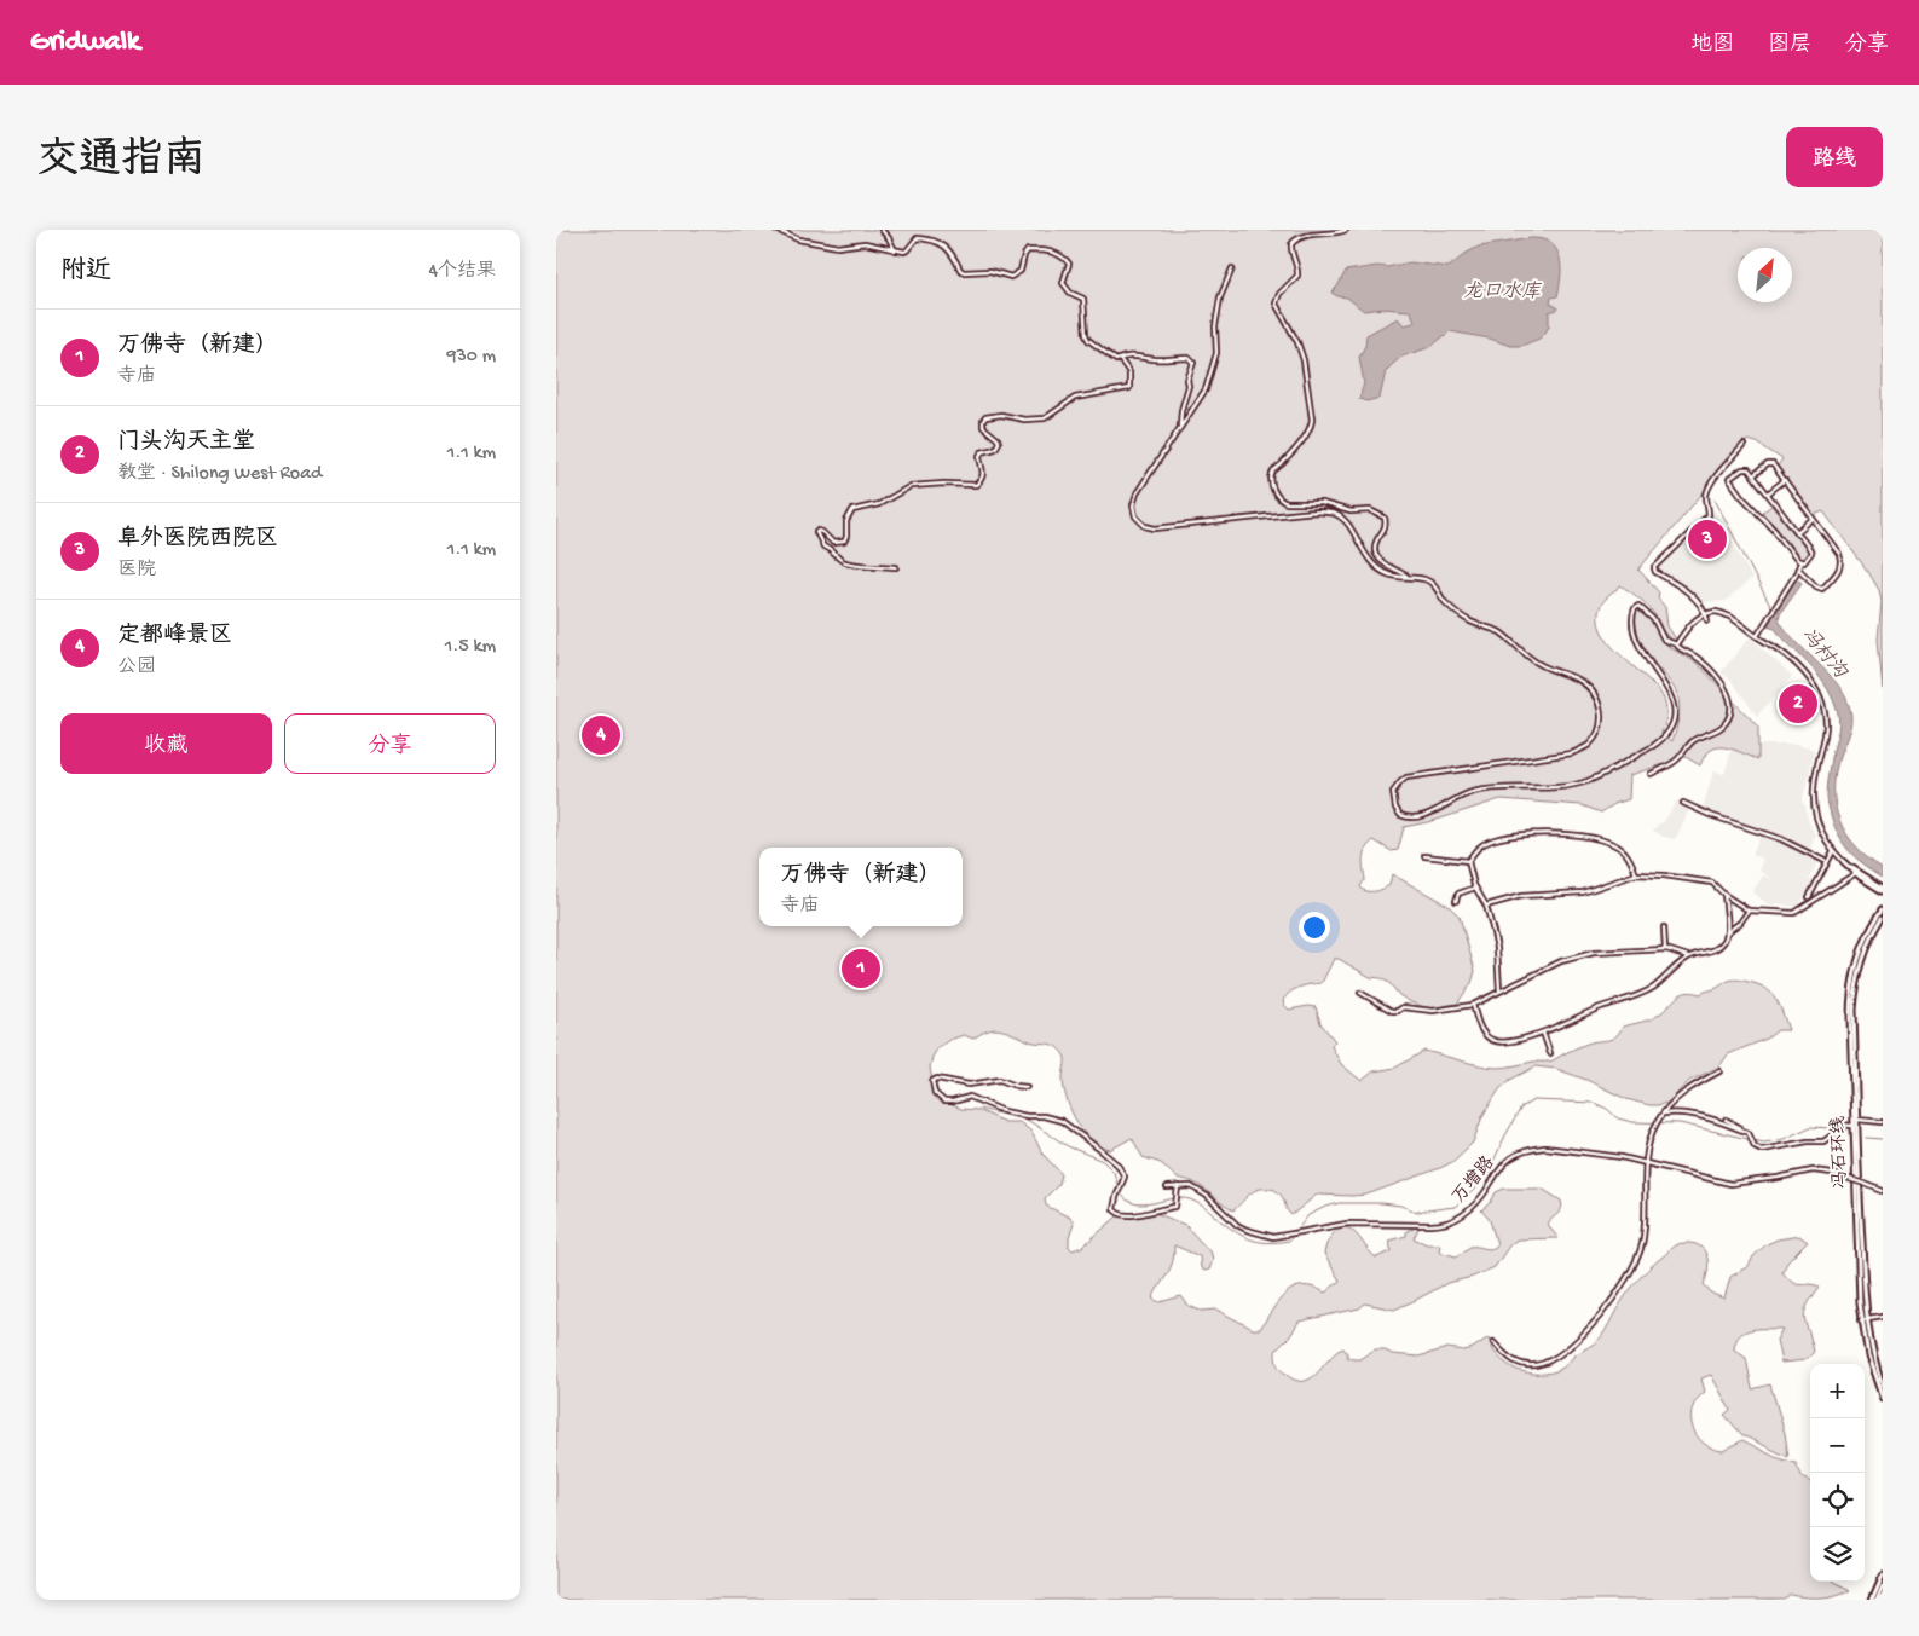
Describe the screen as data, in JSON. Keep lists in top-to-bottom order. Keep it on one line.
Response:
{"streets":{"main road":["冯石环线"],"street":["万增路"]},"water":["龙口水库","冯村沟"],"north":"top right","page":{"header":"Gridwalk","nav":["地图","图层","分享"],"title":"交通指南","buttons":["路线",["收藏","分享"]],"heading":["附近","4个结果"],"list":[{"mark":"1","name":"万佛寺（新建）","note":"寺庙","value":"930 m"},{"mark":"2","name":"门头沟天主堂","note":"教堂 · Shilong West Road","value":"1.1 km"},{"mark":"3","name":"阜外医院西院区","note":"医院","value":"1.1 km"},{"mark":"4","name":"定都峰景区","note":"公园","value":"1.5 km"}],"pins":["3","2","4","1"],"popup":["万佛寺（新建）","寺庙"],"map_buttons":["+","−"]}}
